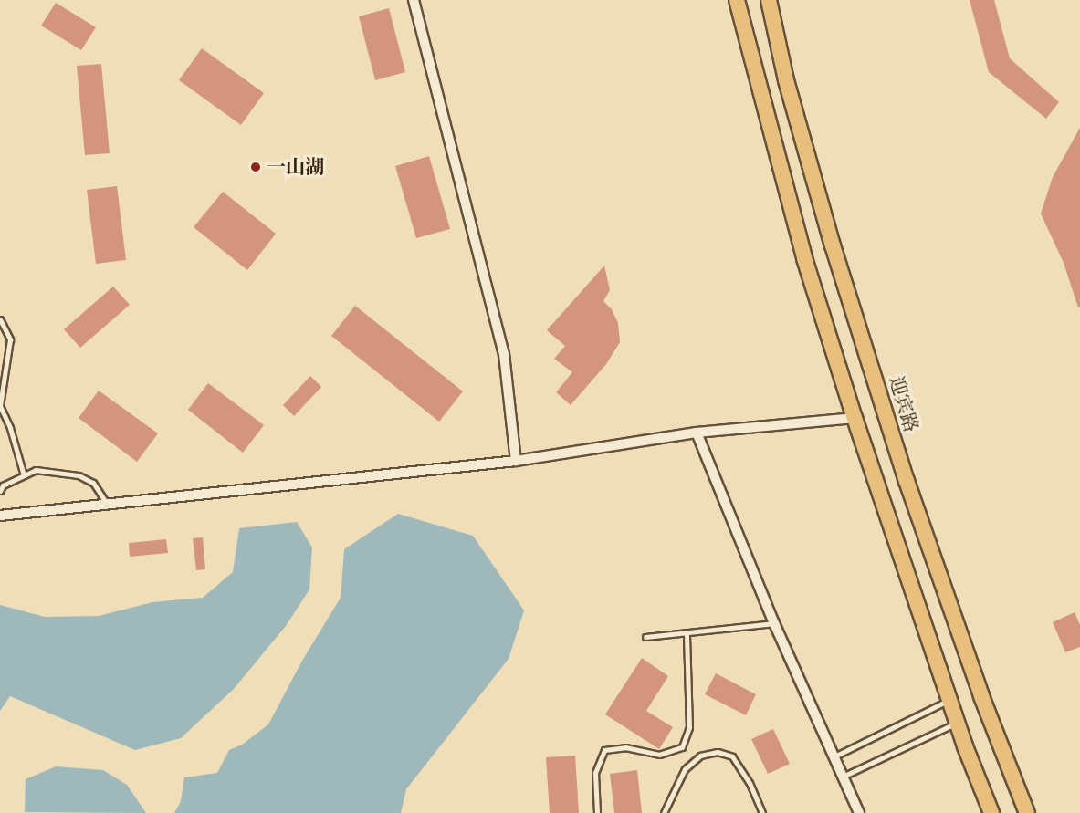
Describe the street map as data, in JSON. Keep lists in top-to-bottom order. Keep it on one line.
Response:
{"streets":{"highway":["迎宾路"]},"places":["一山湖"]}
